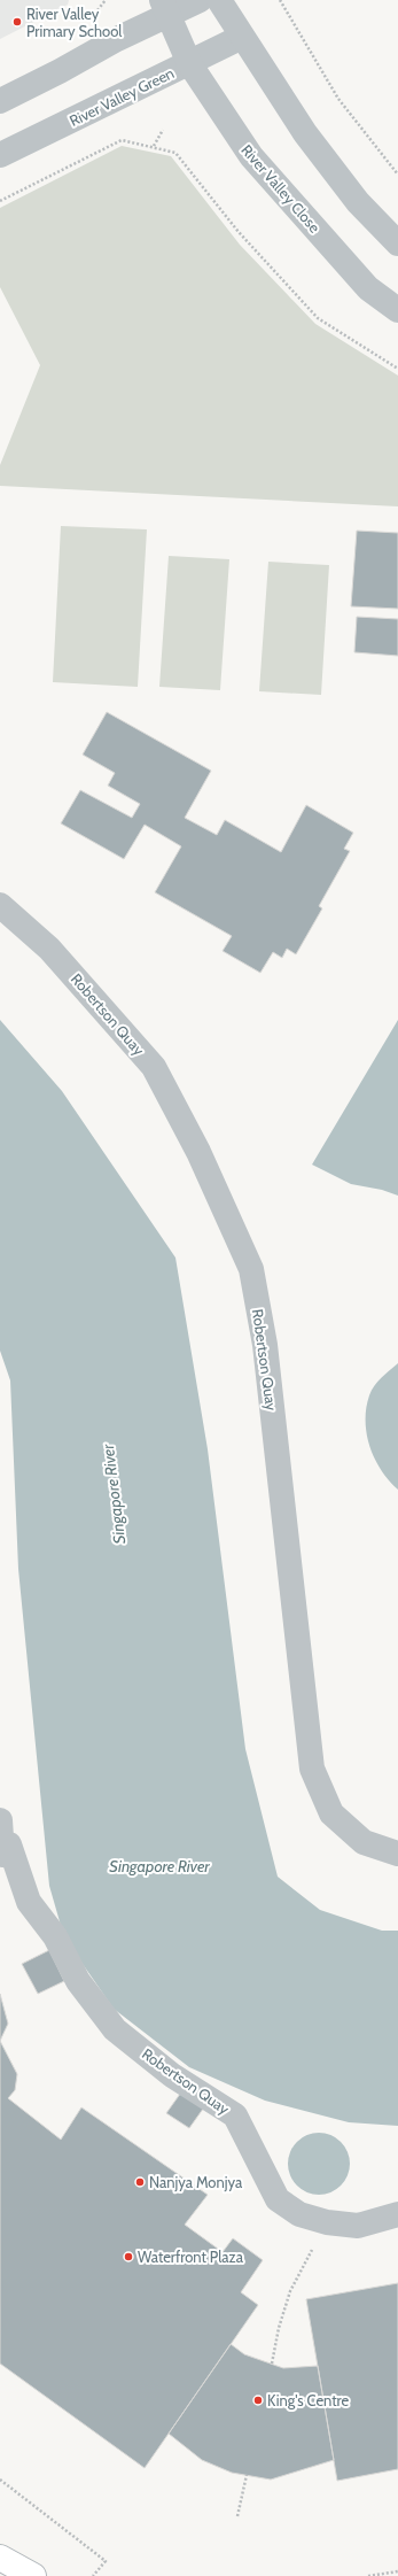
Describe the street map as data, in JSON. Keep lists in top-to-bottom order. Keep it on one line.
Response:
{"streets":{"street":["River Valley Green","River Valley Close","Robertson Quay"]},"crossings":[["River Valley Green","River Valley Close"]],"water":["Singapore River"],"places":["River Valley Primary School","Nanjya Monjya","Waterfront Plaza","King's Centre"]}
